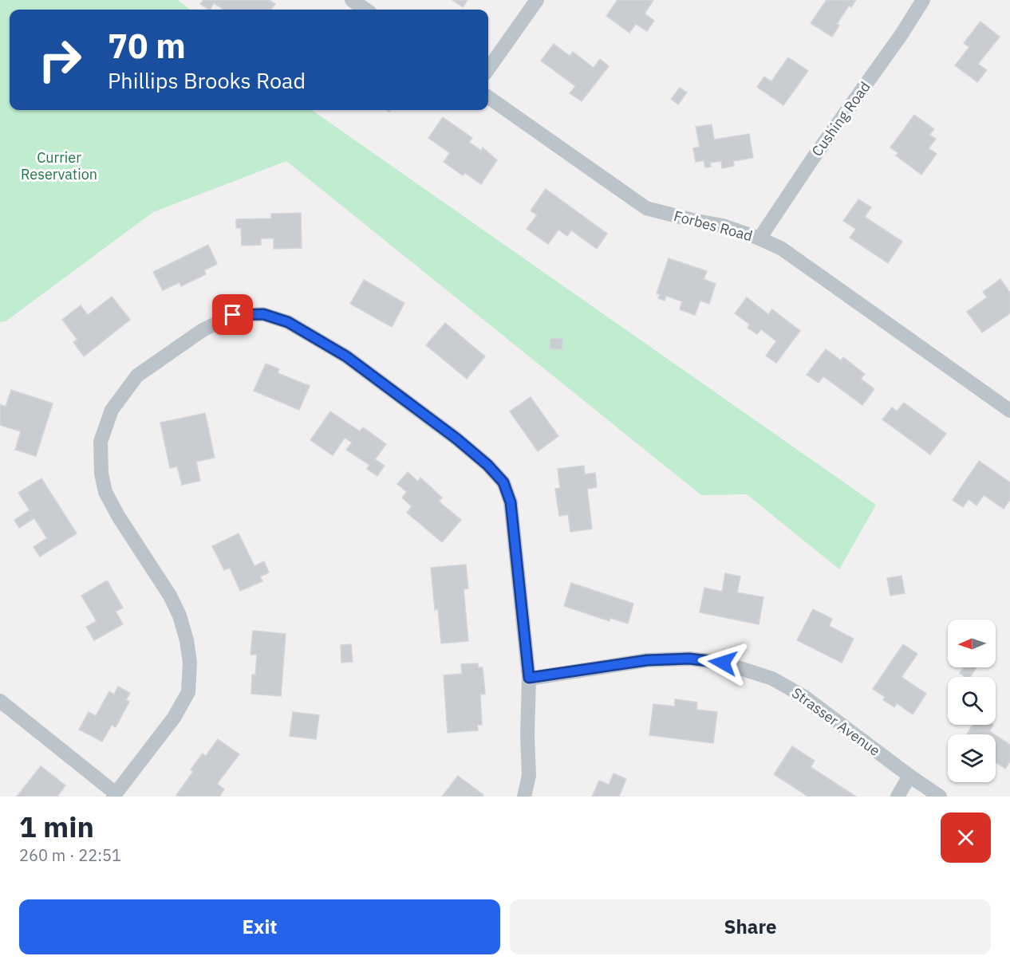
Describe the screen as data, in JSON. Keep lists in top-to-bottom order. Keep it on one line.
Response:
{"streets":{"street":["Cushing Road","Forbes Road","Strasser Avenue"]},"crossings":[["Cushing Road","Forbes Road"]],"parks":["Currier Reservation"],"north":"left","page":{"turn":["70 m","Phillips Brooks Road"],"heading":["1 min","260 m · 22:51"],"buttons":["Exit","Share"]}}
